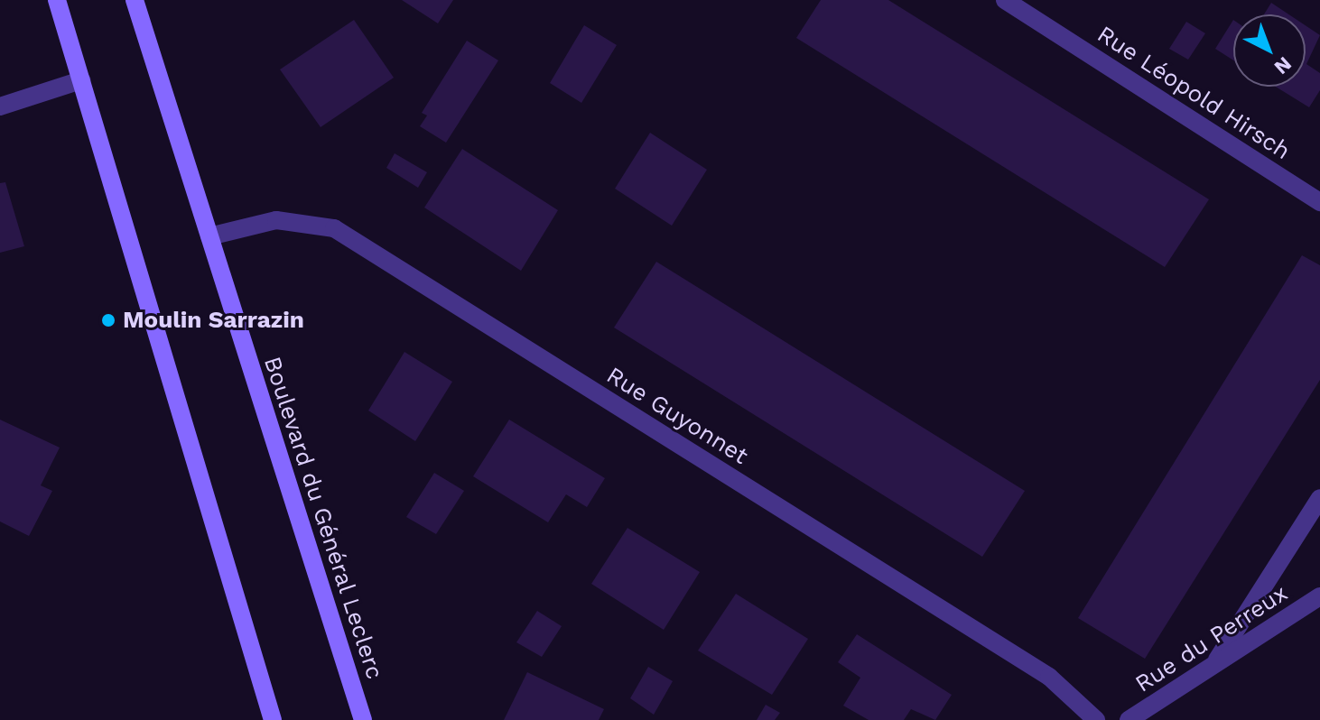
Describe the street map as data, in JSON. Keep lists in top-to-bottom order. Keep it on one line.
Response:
{"streets":{"street":["Rue Léopold Hirsch","Rue Guyonnet","Boulevard du Général Leclerc","Rue du Perreux"]},"crossings":[["Rue Guyonnet","Boulevard du Général Leclerc"]],"places":["Moulin Sarrazin"],"north":"bottom right"}
